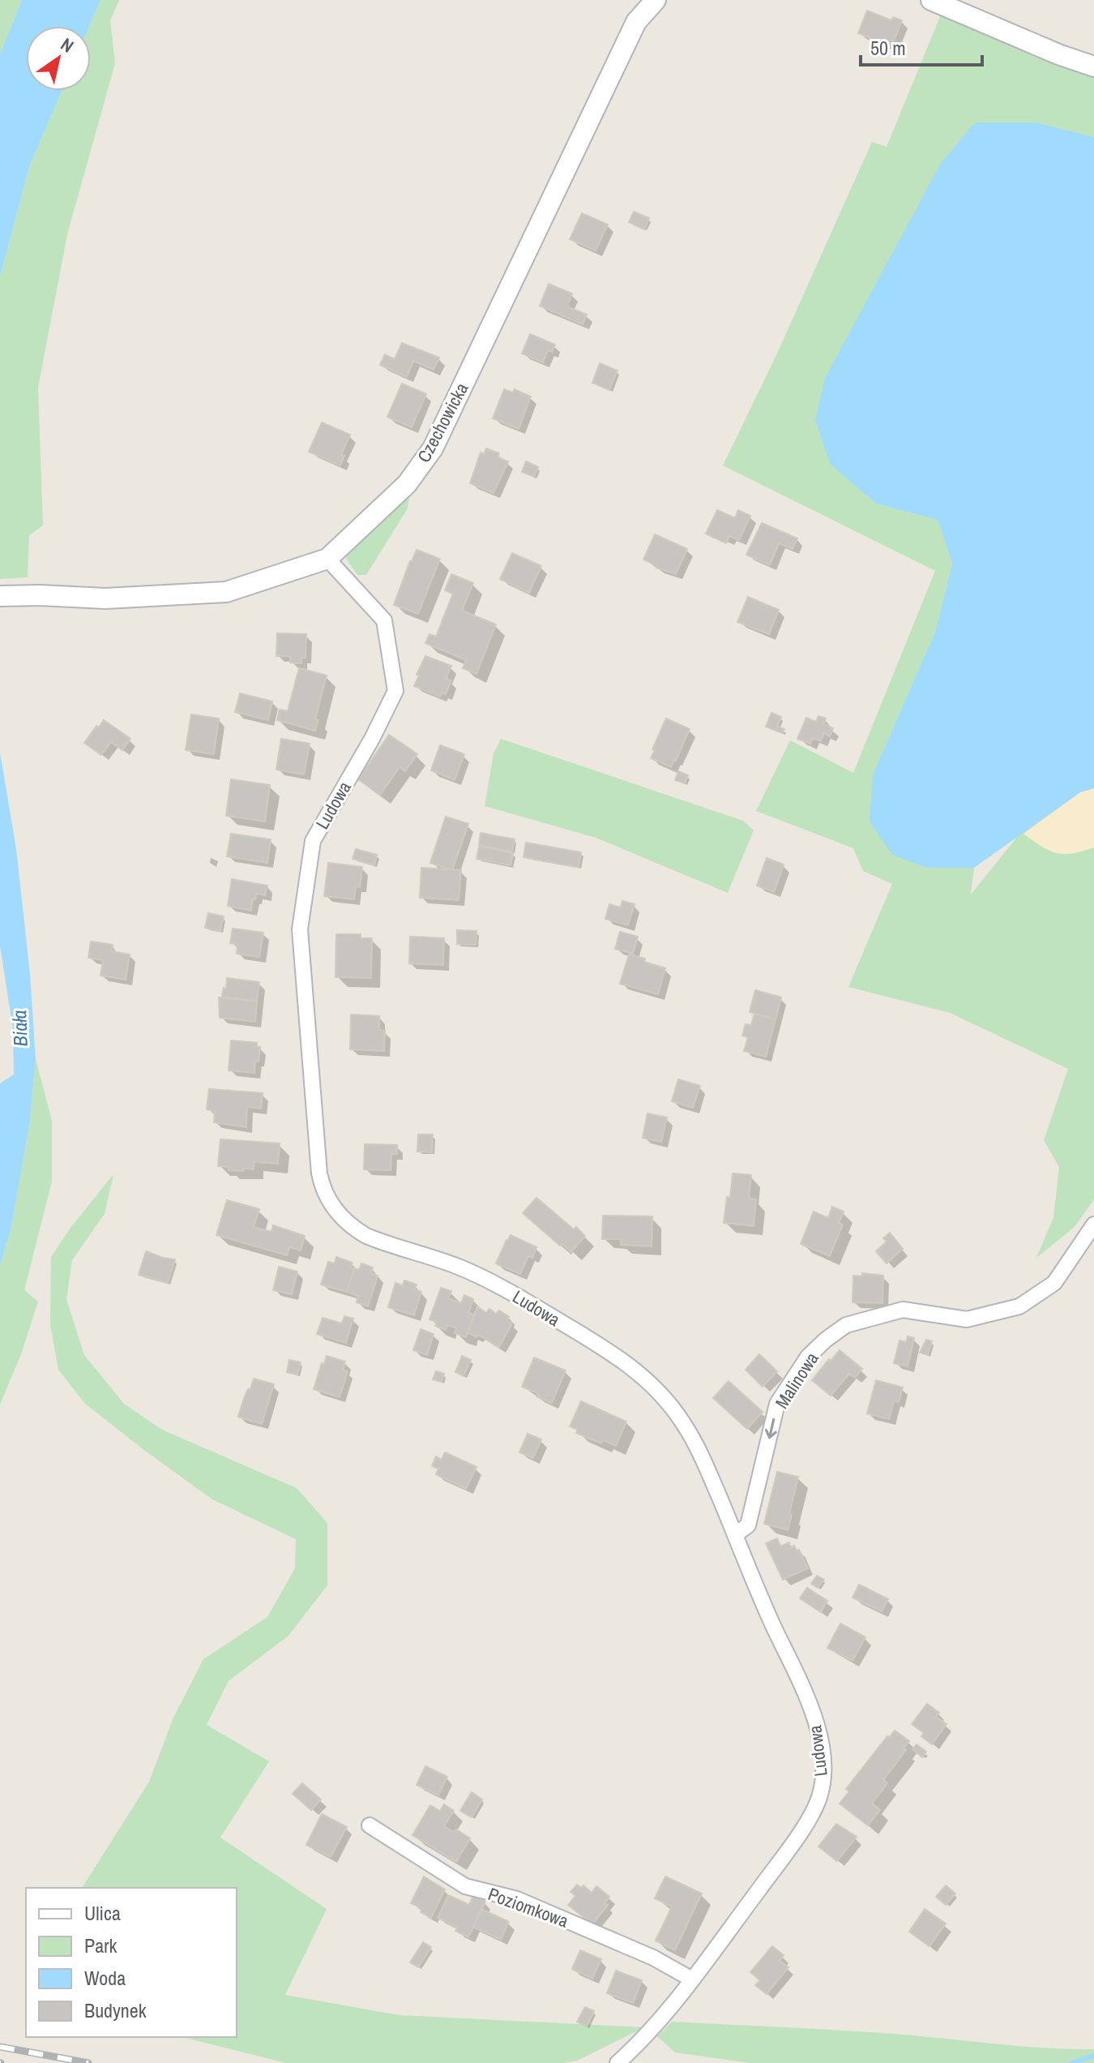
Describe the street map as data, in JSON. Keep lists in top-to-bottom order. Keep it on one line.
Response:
{"streets":{"street":["Czechowicka","Ludowa","Malinowa","Poziomkowa"]},"crossings":[["Czechowicka","Ludowa"],["Ludowa","Malinowa"],["Ludowa","Poziomkowa"]],"one_way":["Malinowa"],"water":["Biała"],"legend":["Ulica","Park","Woda","Budynek"],"scale_bar":"50 m","north":"top right"}
